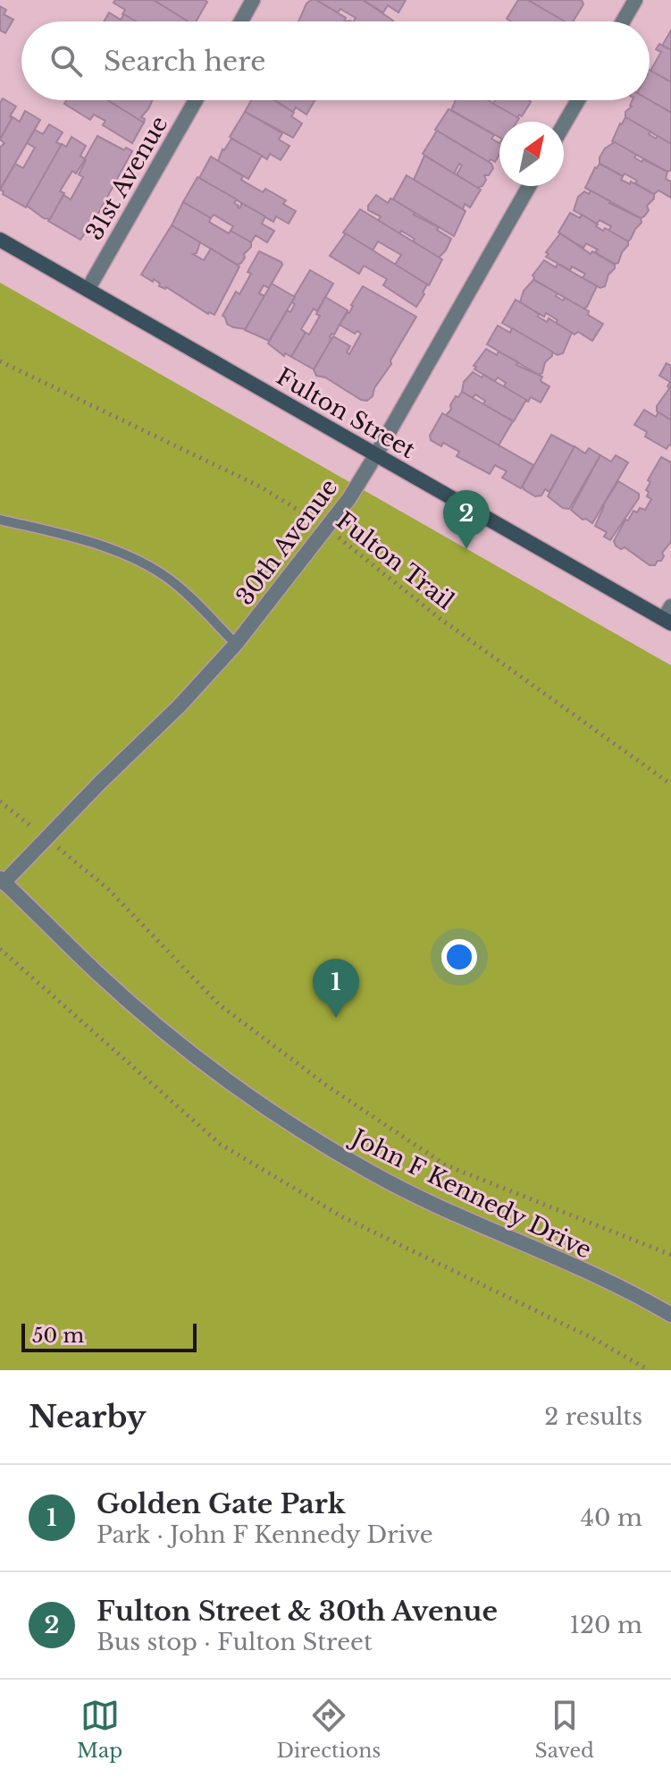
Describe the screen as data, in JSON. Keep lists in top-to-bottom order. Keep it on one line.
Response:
{"streets":{"main road":["Fulton Street"],"street":["31st Avenue","30th Avenue","John F Kennedy Drive"],"path":["Fulton Trail"]},"crossings":[["31st Avenue","Fulton Street"],["Fulton Street","30th Avenue"],["30th Avenue","Fulton Trail"],["30th Avenue","John F Kennedy Drive"]],"scale_bar":"50 m","north":"top right","page":{"search":"Search here","pins":["2","1"],"scale":"50 m","heading":["Nearby","2 results"],"list":[{"mark":"1","name":"Golden Gate Park","note":"Park · John F Kennedy Drive","value":"40 m"},{"mark":"2","name":"Fulton Street & 30th Avenue","note":"Bus stop · Fulton Street","value":"120 m"}],"nav":["Map","Directions","Saved"]}}
